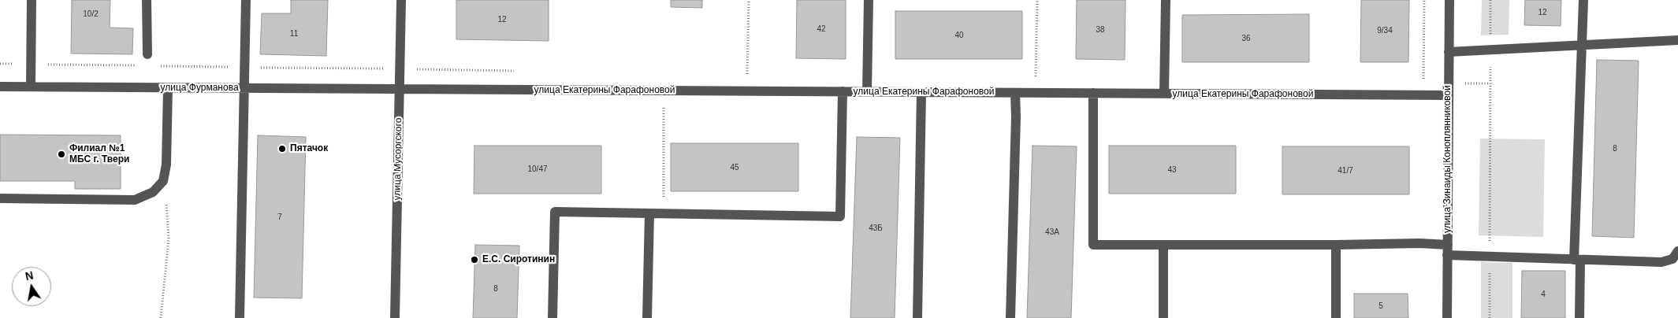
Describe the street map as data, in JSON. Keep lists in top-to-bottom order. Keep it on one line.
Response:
{"streets":{"street":["улица Фурманова","улица Екатерины Фарафоновой","улица Мусоргского","улица Зинаиды Коноплянниковой"]},"crossings":[["улица Фурманова","улица Екатерины Фарафоновой"],["улица Фурманова","улица Мусоргского"],["улица Екатерины Фарафоновой","улица Мусоргского"],["улица Екатерины Фарафоновой","улица Зинаиды Коноплянниковой"]],"places":["Пятачок","Филиал №1 МБС г. Твери","Е.С. Сиротинин"],"house_numbers":["12","10/2","12","42","38","9/34","11","40","36","8","45","10/47","43","41/7","7","43Б","43А","8","4","5"],"north":"top"}
